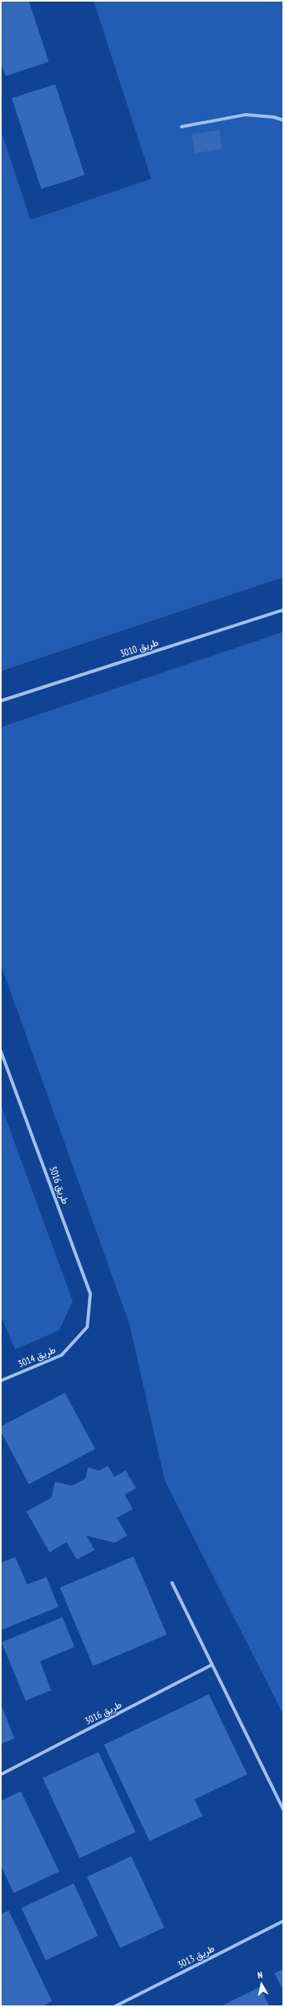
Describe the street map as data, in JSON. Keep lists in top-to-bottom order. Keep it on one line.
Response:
{"streets":{"street":["طريق 3010","طريق 3016","طريق 3014","طريق 3013"]},"crossings":[["طريق 3016","طريق 3014"]],"north":"top"}
